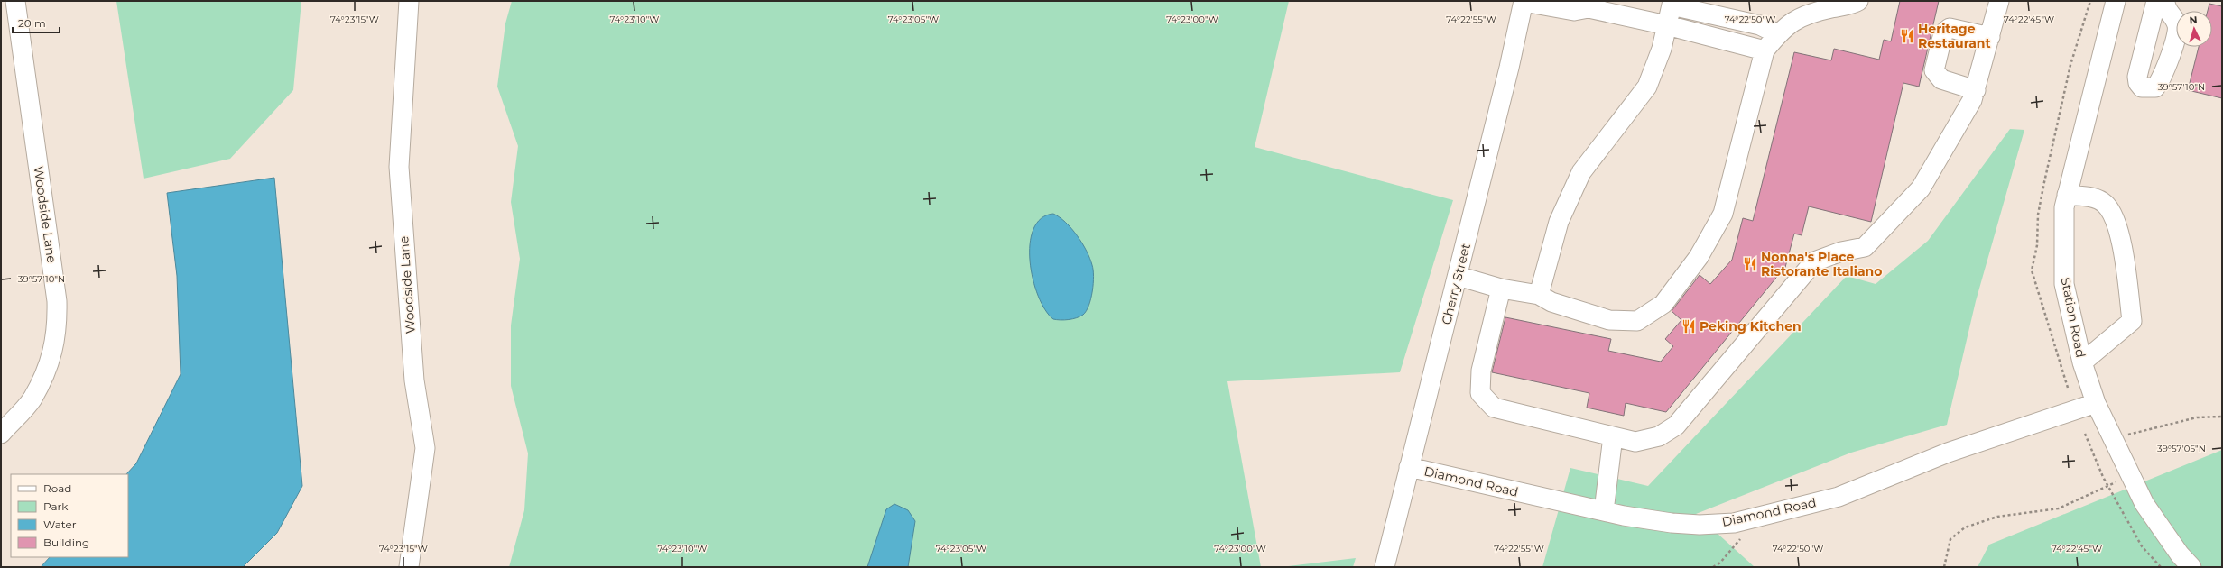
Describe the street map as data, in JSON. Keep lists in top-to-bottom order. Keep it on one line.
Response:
{"streets":{"street":["Woodside Lane","Cherry Street","Station Road","Diamond Road"]},"crossings":[["Cherry Street","Diamond Road"],["Station Road","Diamond Road"]],"places":{"restaurant":["Heritage Restaurant","Nonna's Place Ristorante Italiano","Peking Kitchen"]},"legend":["Road","Park","Water","Building"],"scale_bar":"20 m","north":"top","coordinates":["74°23'15\"W","74°23'10\"W","74°23'05\"W","74°23'00\"W","74°22'55\"W","74°22'50\"W","74°22'45\"W","39°57'10\"N","39°57'05\"N"]}
